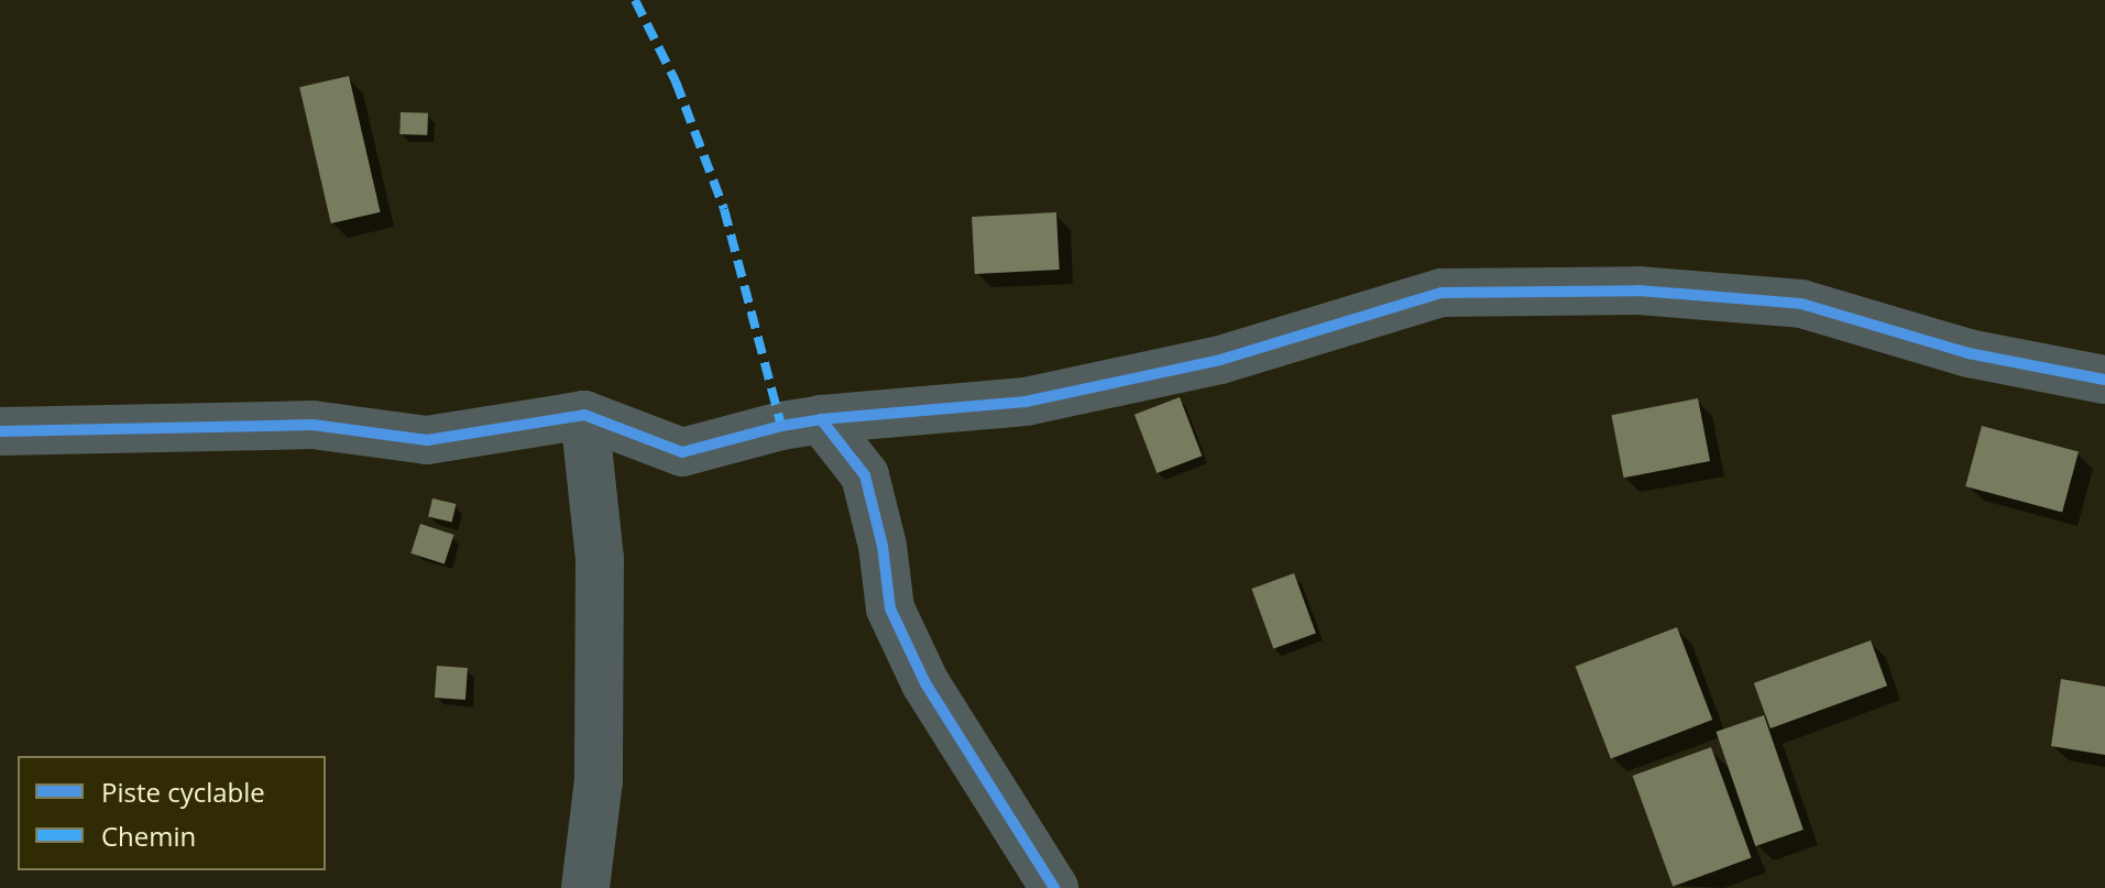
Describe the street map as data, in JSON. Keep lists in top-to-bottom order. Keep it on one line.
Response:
{"legend":["Piste cyclable","Chemin"]}
